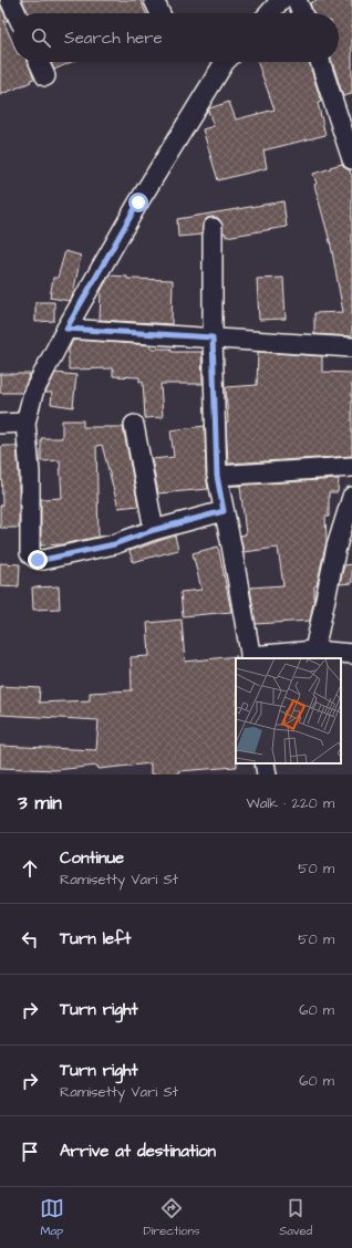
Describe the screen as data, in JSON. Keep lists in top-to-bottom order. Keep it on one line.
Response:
{"page":{"search":"Search here","heading":["3 min","Walk · 220 m"],"list":[["Continue","Ramisetty Vari St","50 m"],["Turn left","50 m"],["Turn right","60 m"],["Turn right","Ramisetty Vari St","60 m"],"Arrive at destination"],"nav":["Map","Directions","Saved"]}}
